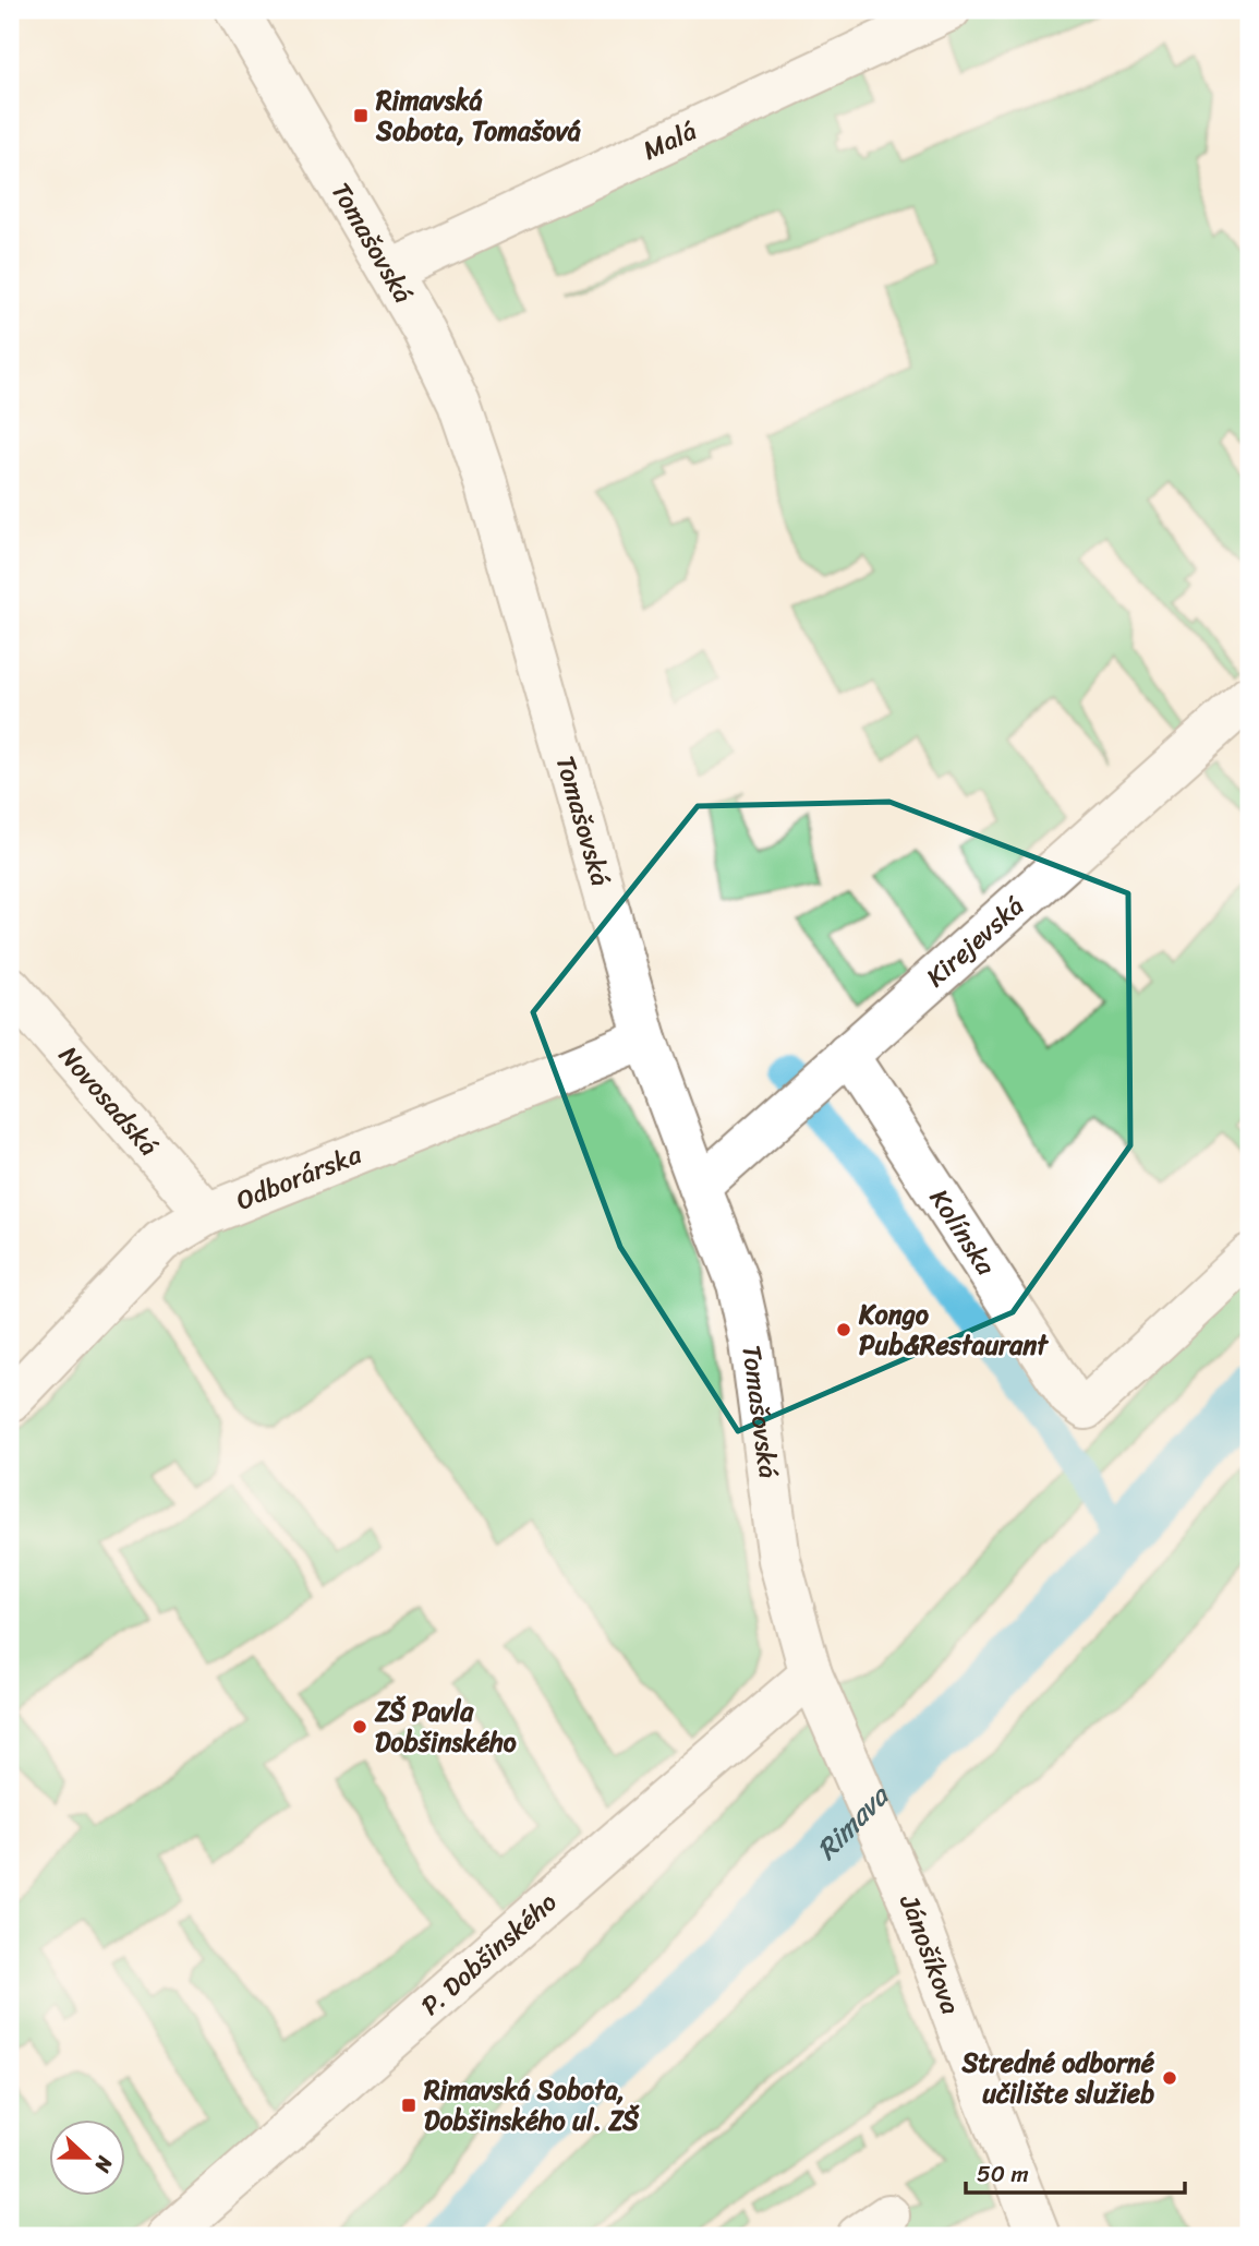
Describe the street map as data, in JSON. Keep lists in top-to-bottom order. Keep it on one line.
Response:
{"streets":{"street":["Malá","Tomašovská","Kirejevská","Novosadská","Odborárska","Kolínska","Jánošíkova","P. Dobšinského"]},"crossings":[["Malá","Tomašovská"],["Tomašovská","Kirejevská"],["Tomašovská","Odborárska"],["Tomašovská","Jánošíkova"],["Tomašovská","P. Dobšinského"],["Kirejevská","Kolínska"],["Novosadská","Odborárska"],["Jánošíkova","P. Dobšinského"]],"water":["Rimava"],"places":{"transit":["Rimavská Sobota, Tomašová","Rimavská Sobota, Dobšinského ul. ZŠ"],"other":["Kongo Pub&Restaurant","ZŠ Pavla Dobšinského","Stredné odborné učilište služieb"]},"scale_bar":"50 m","north":"right"}
